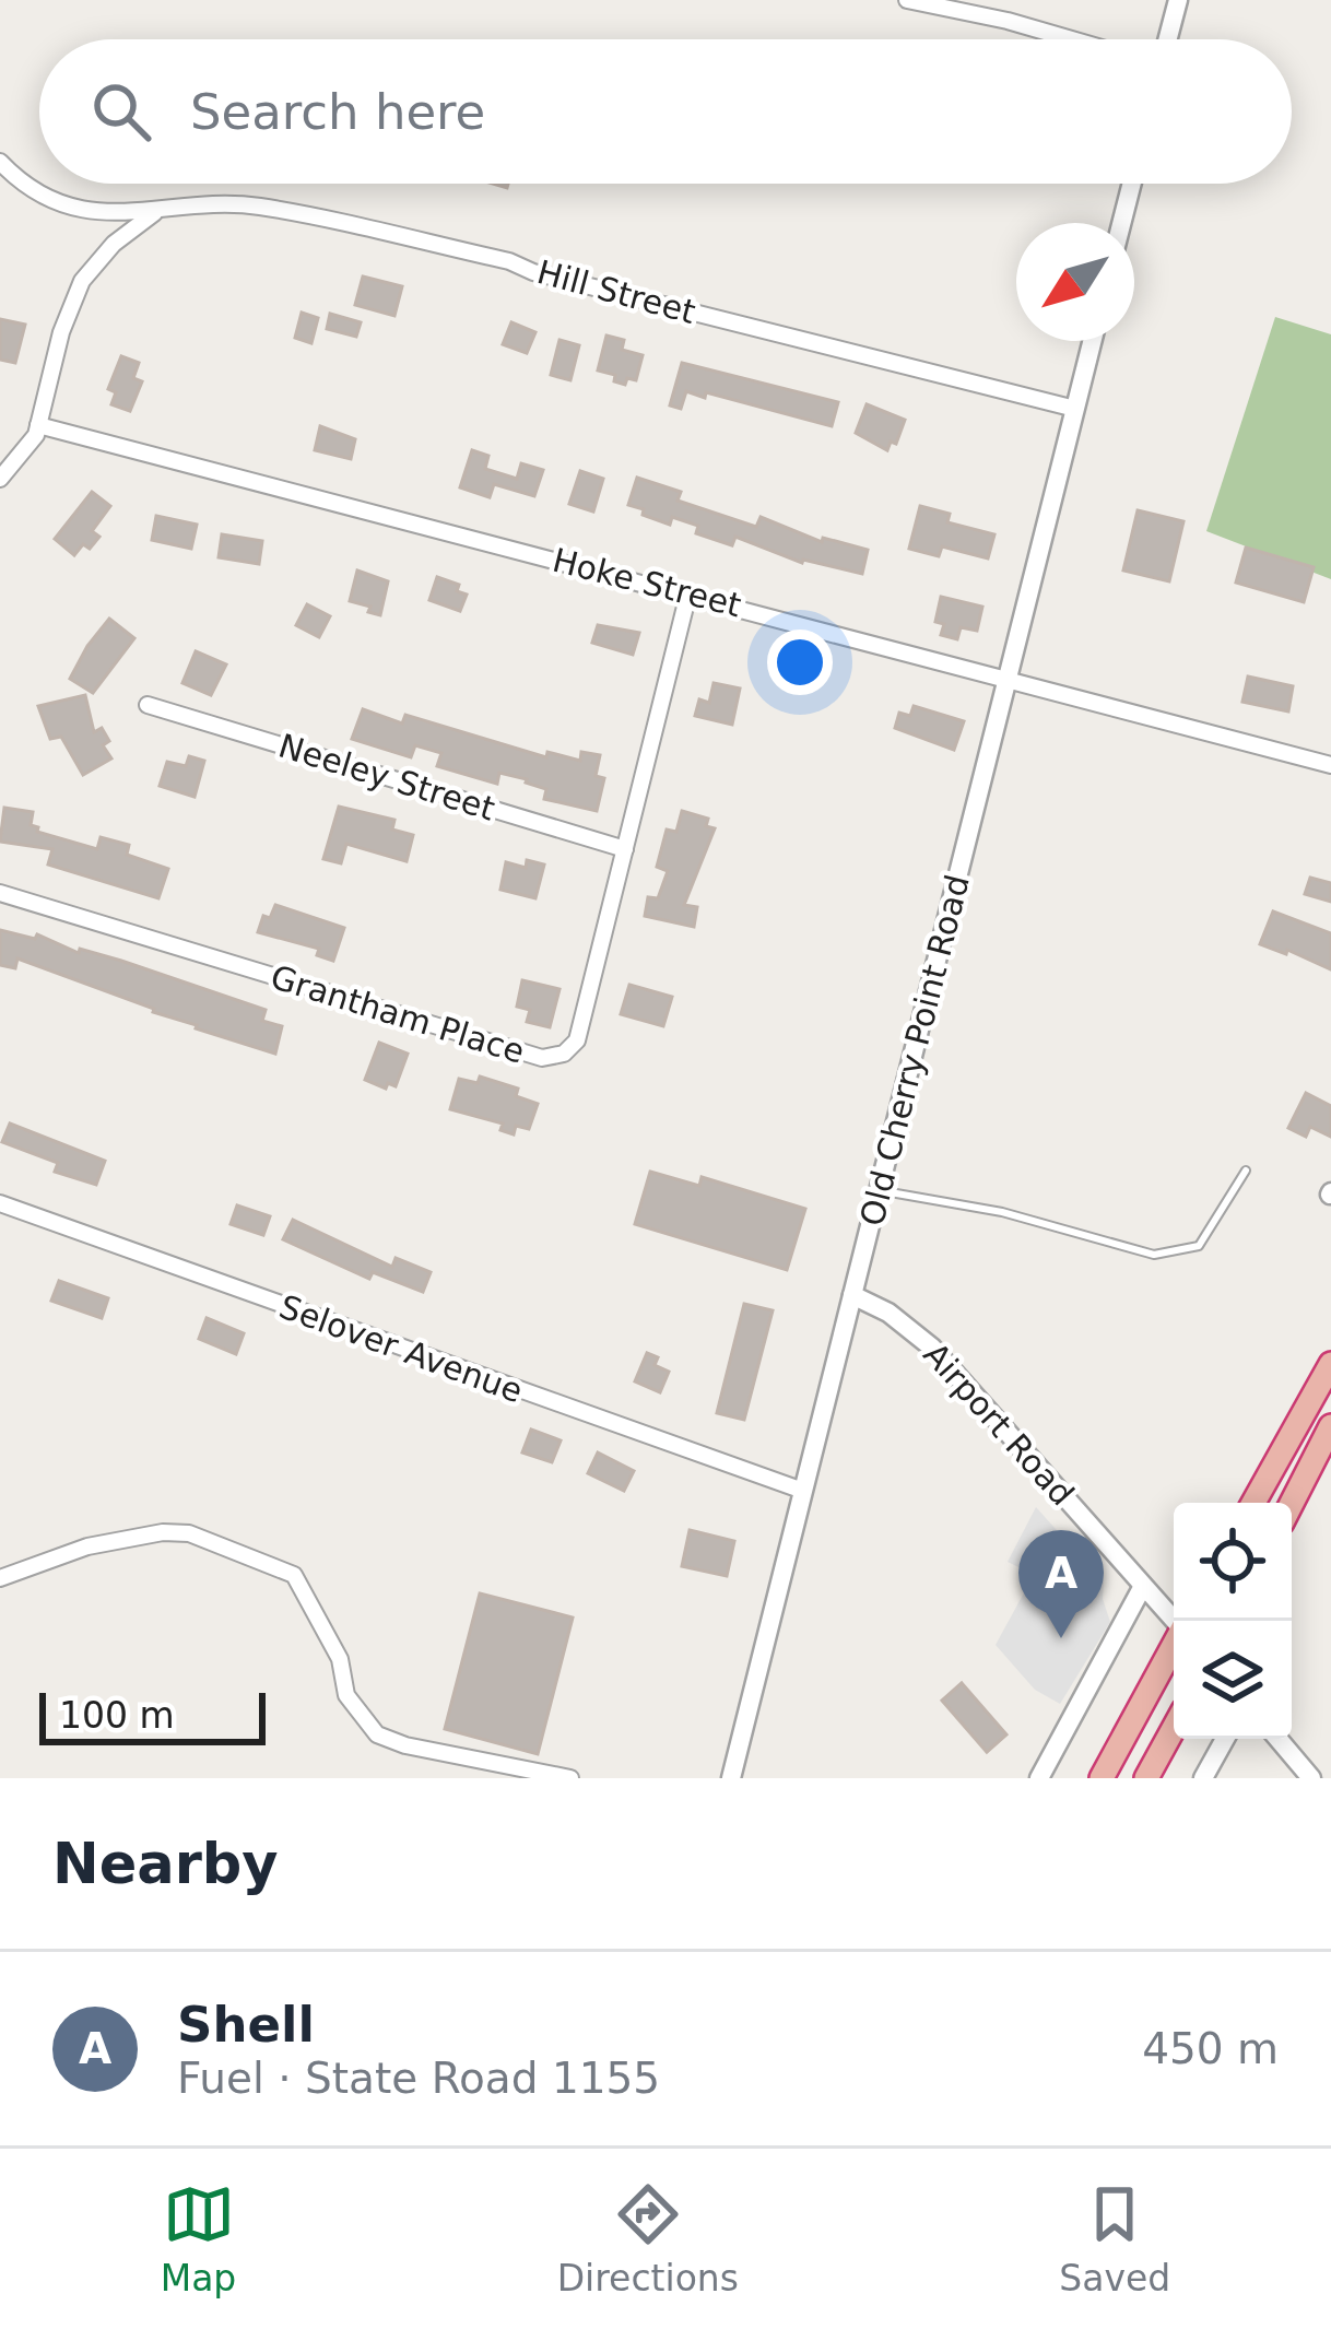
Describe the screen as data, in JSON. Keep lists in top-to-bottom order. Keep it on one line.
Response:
{"streets":{"street":["Hill Street","Hoke Street","Neeley Street","Grantham Place","Old Cherry Point Road","Selover Avenue","Airport Road"]},"crossings":[["Hill Street","Old Cherry Point Road"],["Hoke Street","Grantham Place"],["Hoke Street","Old Cherry Point Road"],["Neeley Street","Grantham Place"],["Old Cherry Point Road","Selover Avenue"],["Old Cherry Point Road","Airport Road"]],"scale_bar":"100 m","north":"bottom left","page":{"search":"Search here","pins":"A","scale":"100 m","heading":"Nearby","list":[{"mark":"A","name":"Shell","note":"Fuel · State Road 1155","value":"450 m"}],"nav":["Map","Directions","Saved"]}}
